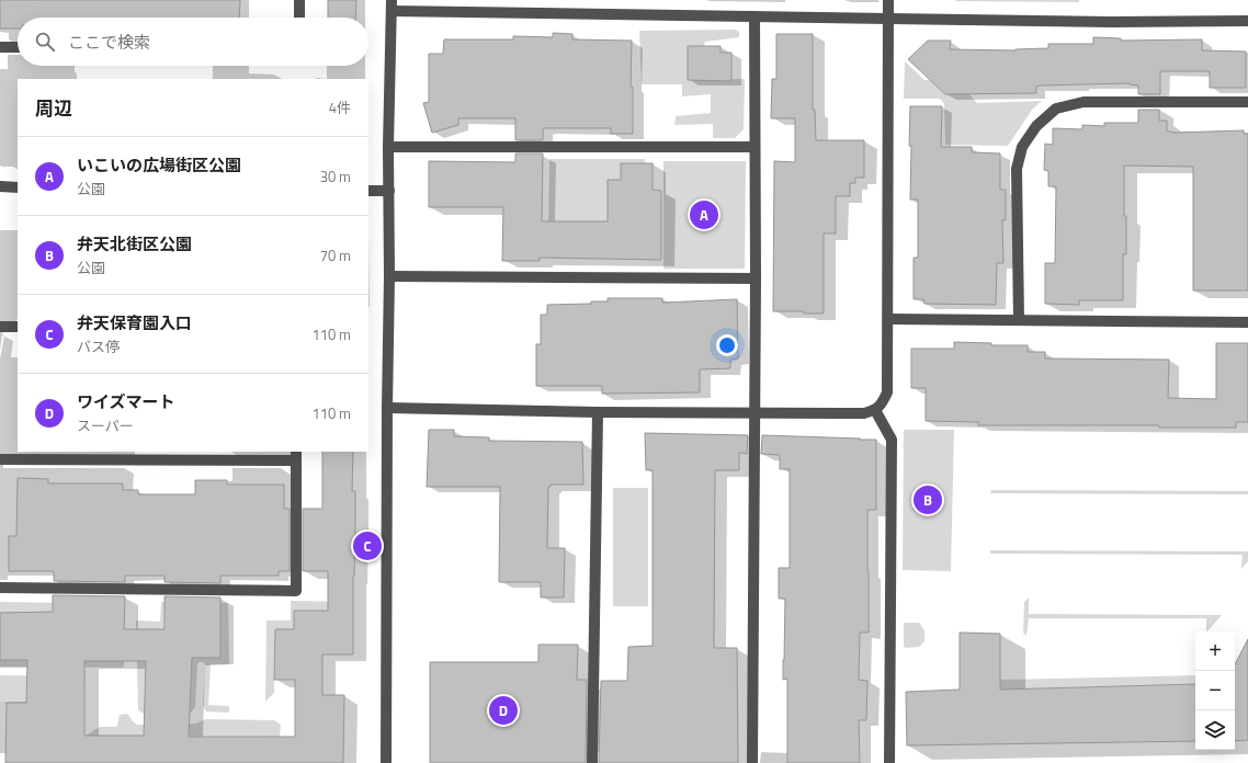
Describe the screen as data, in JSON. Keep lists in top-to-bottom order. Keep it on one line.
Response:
{"page":{"search":"ここで検索","heading":["周辺","4件"],"list":[{"mark":"A","name":"いこいの広場街区公園","note":"公園","value":"30 m"},{"mark":"B","name":"弁天北街区公園","note":"公園","value":"70 m"},{"mark":"C","name":"弁天保育園入口","note":"バス停","value":"110 m"},{"mark":"D","name":"ワイズマート","note":"スーパー","value":"110 m"}],"pins":["A","B","C","D"],"map_buttons":["+","−"]}}
